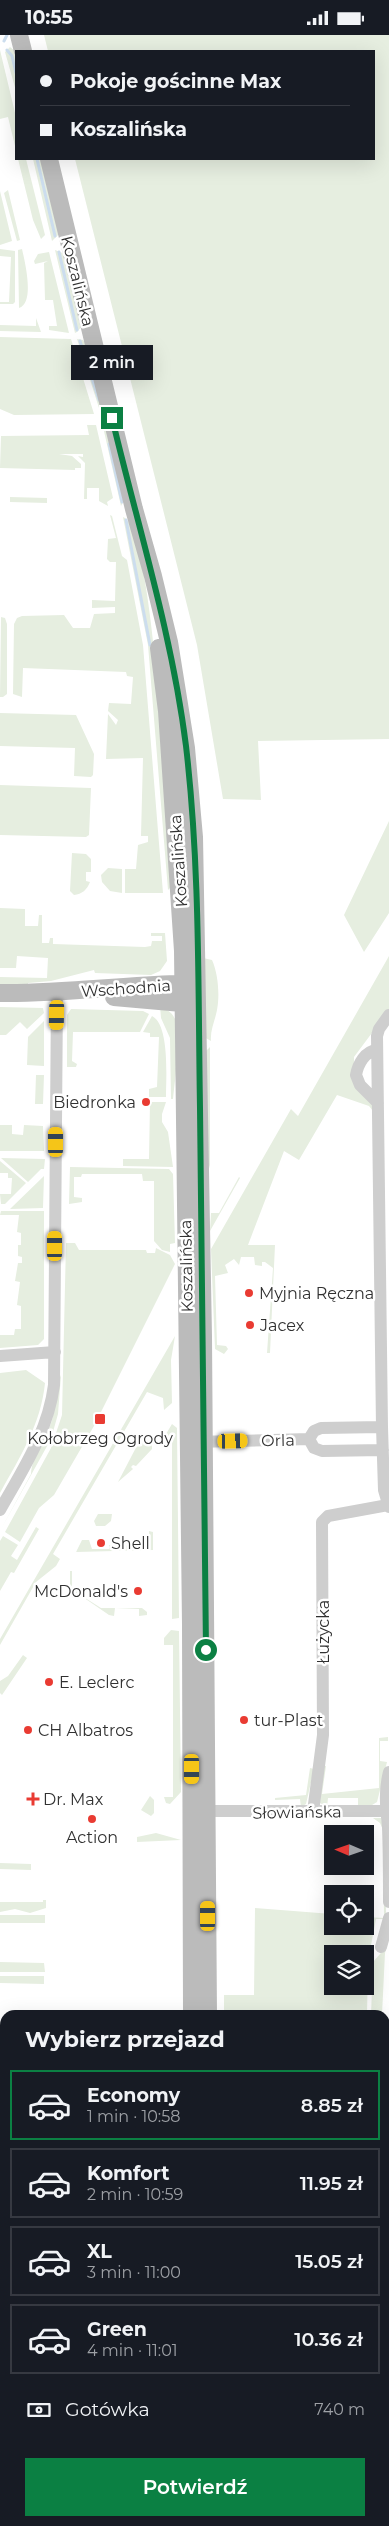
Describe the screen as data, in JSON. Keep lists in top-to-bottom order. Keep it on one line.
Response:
{"streets":{"main road":["Koszalińska","Wschodnia"],"street":["Orla","Łużycka","Słowiańska"]},"crossings":[["Koszalińska","Wschodnia"],["Koszalińska","Orla"],["Koszalińska","Słowiańska"],["Łużycka","Słowiańska"]],"places":{"other":["Biedronka","Myjnia Ręczna","Jacex","Shell","McDonald's","E. Leclerc","tur-Plast","CH Albatros","Action"],"transit":["Kołobrzeg Ogrody"],"health":["Dr. Max"]},"north":"left","page":{"status":"10:55","banner":["Pokoje gościnne Max","Koszalińska"],"bubble":"2 min","heading":"Wybierz przejazd","list":[{"name":"Economy","note":"1 min · 10:58","value":"8.85 zł"},{"name":"Komfort","note":"2 min · 10:59","value":"11.95 zł"},{"name":"XL","note":"3 min · 11:00","value":"15.05 zł"},{"name":"Green","note":"4 min · 11:01","value":"10.36 zł"}],"pay":["Gotówka","740 m"],"buttons":"Potwierdź"}}
